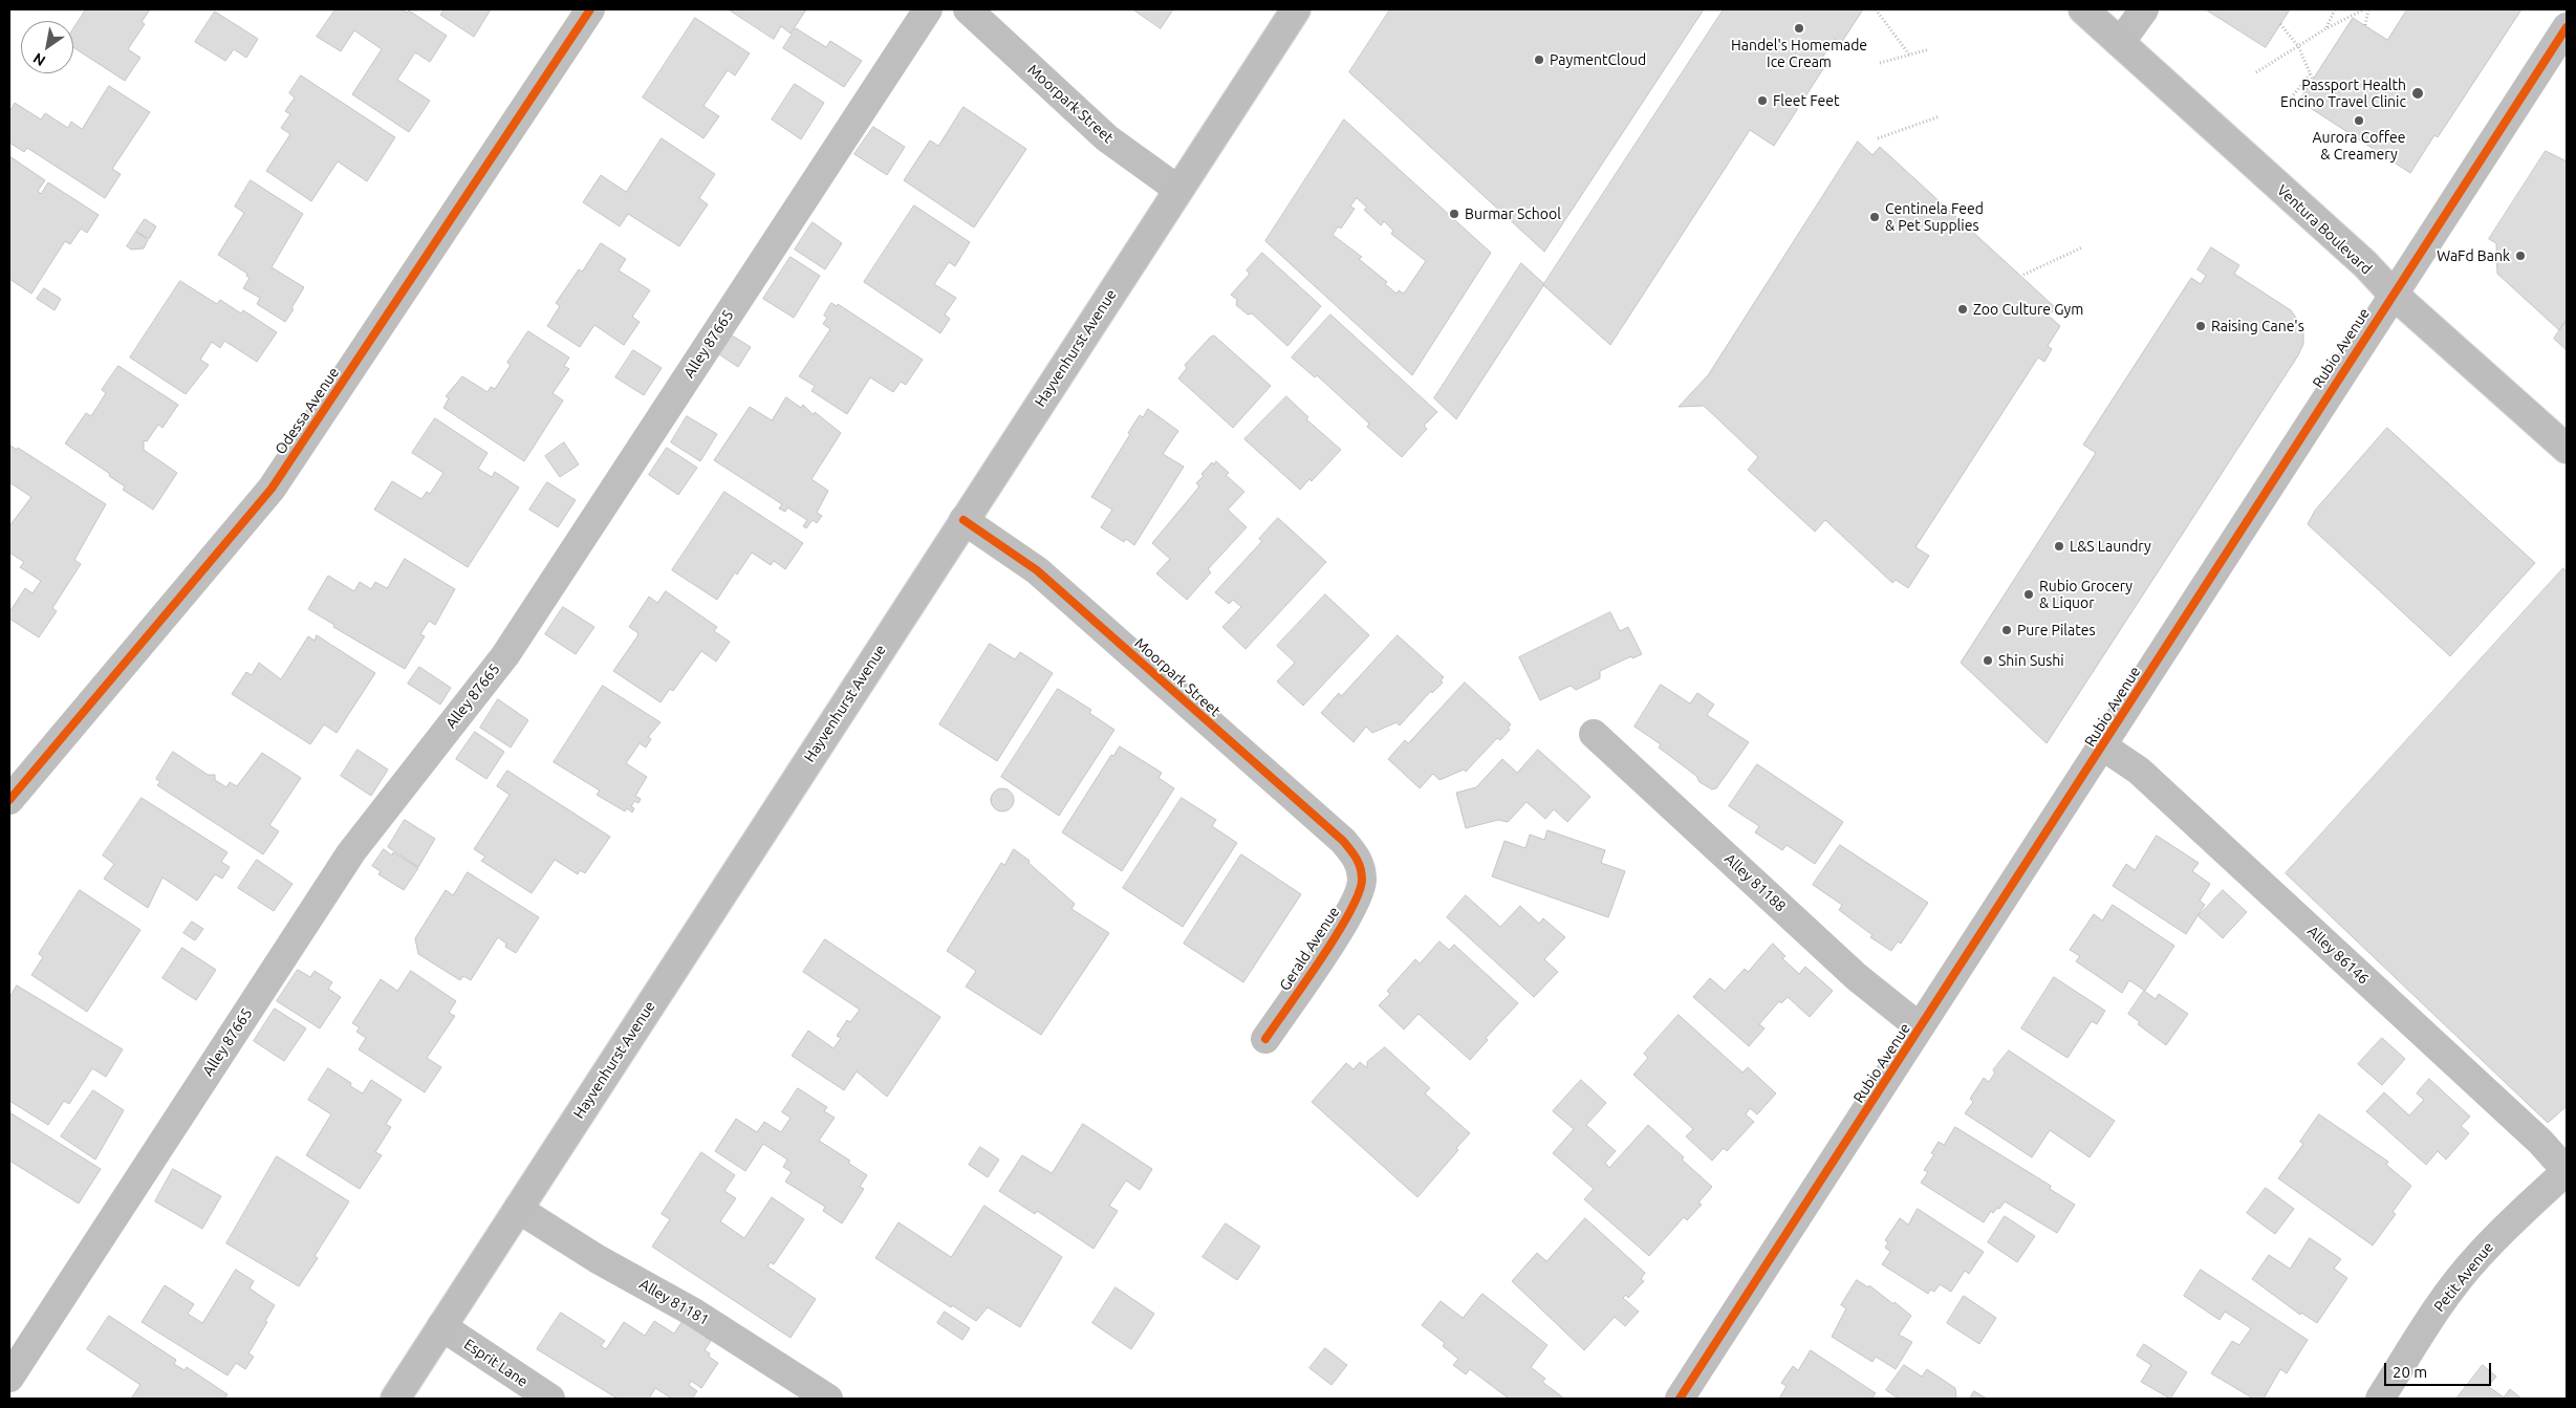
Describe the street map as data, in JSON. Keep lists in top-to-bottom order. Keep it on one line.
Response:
{"streets":{"main road":["Ventura Boulevard","Hayvenhurst Avenue"],"street":["Moorpark Street","Alley 87665","Rubio Avenue","Odessa Avenue","Alley 81188","Gerald Avenue","Alley 86146","Petit Avenue","Alley 81181","Esprit Lane"]},"crossings":[["Moorpark Street","Hayvenhurst Avenue"],["Moorpark Street","Gerald Avenue"],["Ventura Boulevard","Rubio Avenue"],["Hayvenhurst Avenue","Alley 81181"],["Hayvenhurst Avenue","Esprit Lane"],["Rubio Avenue","Alley 81188"],["Rubio Avenue","Alley 86146"],["Alley 86146","Petit Avenue"]],"places":["Handel's Homemade Ice Cream","PaymentCloud","Passport Health Encino Travel Clinic","Fleet Feet","Aurora Coffee & Creamery","Burmar School","Centinela Feed & Pet Supplies","WaFd Bank","Zoo Culture Gym","Raising Cane's","L&S Laundry","Rubio Grocery & Liquor","Pure Pilates","Shin Sushi"],"scale_bar":"20 m","north":"bottom left"}
